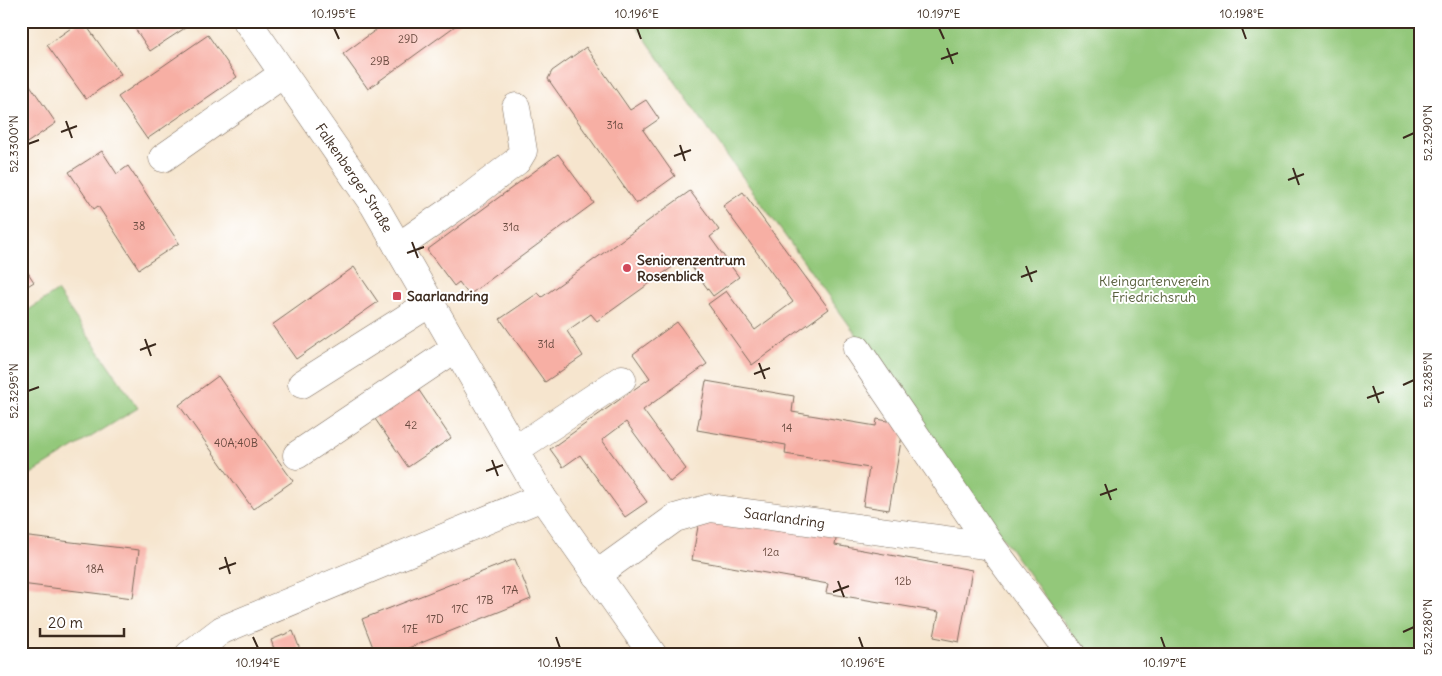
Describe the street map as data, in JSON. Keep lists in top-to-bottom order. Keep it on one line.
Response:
{"streets":{"street":["Falkenberger Straße","Saarlandring"]},"parks":["Kleingartenverein Friedrichsruh"],"places":{"other":["Seniorenzentrum Rosenblick"],"transit":["Saarlandring"]},"house_numbers":["29D","29B","31a","38","31a","31d","42","14","40A;40B","12a","18A","12b","17A","17B","17C","17D","17E"],"scale_bar":"20 m","coordinates":["10.195°E","10.196°E","10.197°E","10.198°E","52.3290°N","52.3300°N","52.3285°N","52.3295°N","52.3280°N","10.194°E"]}
